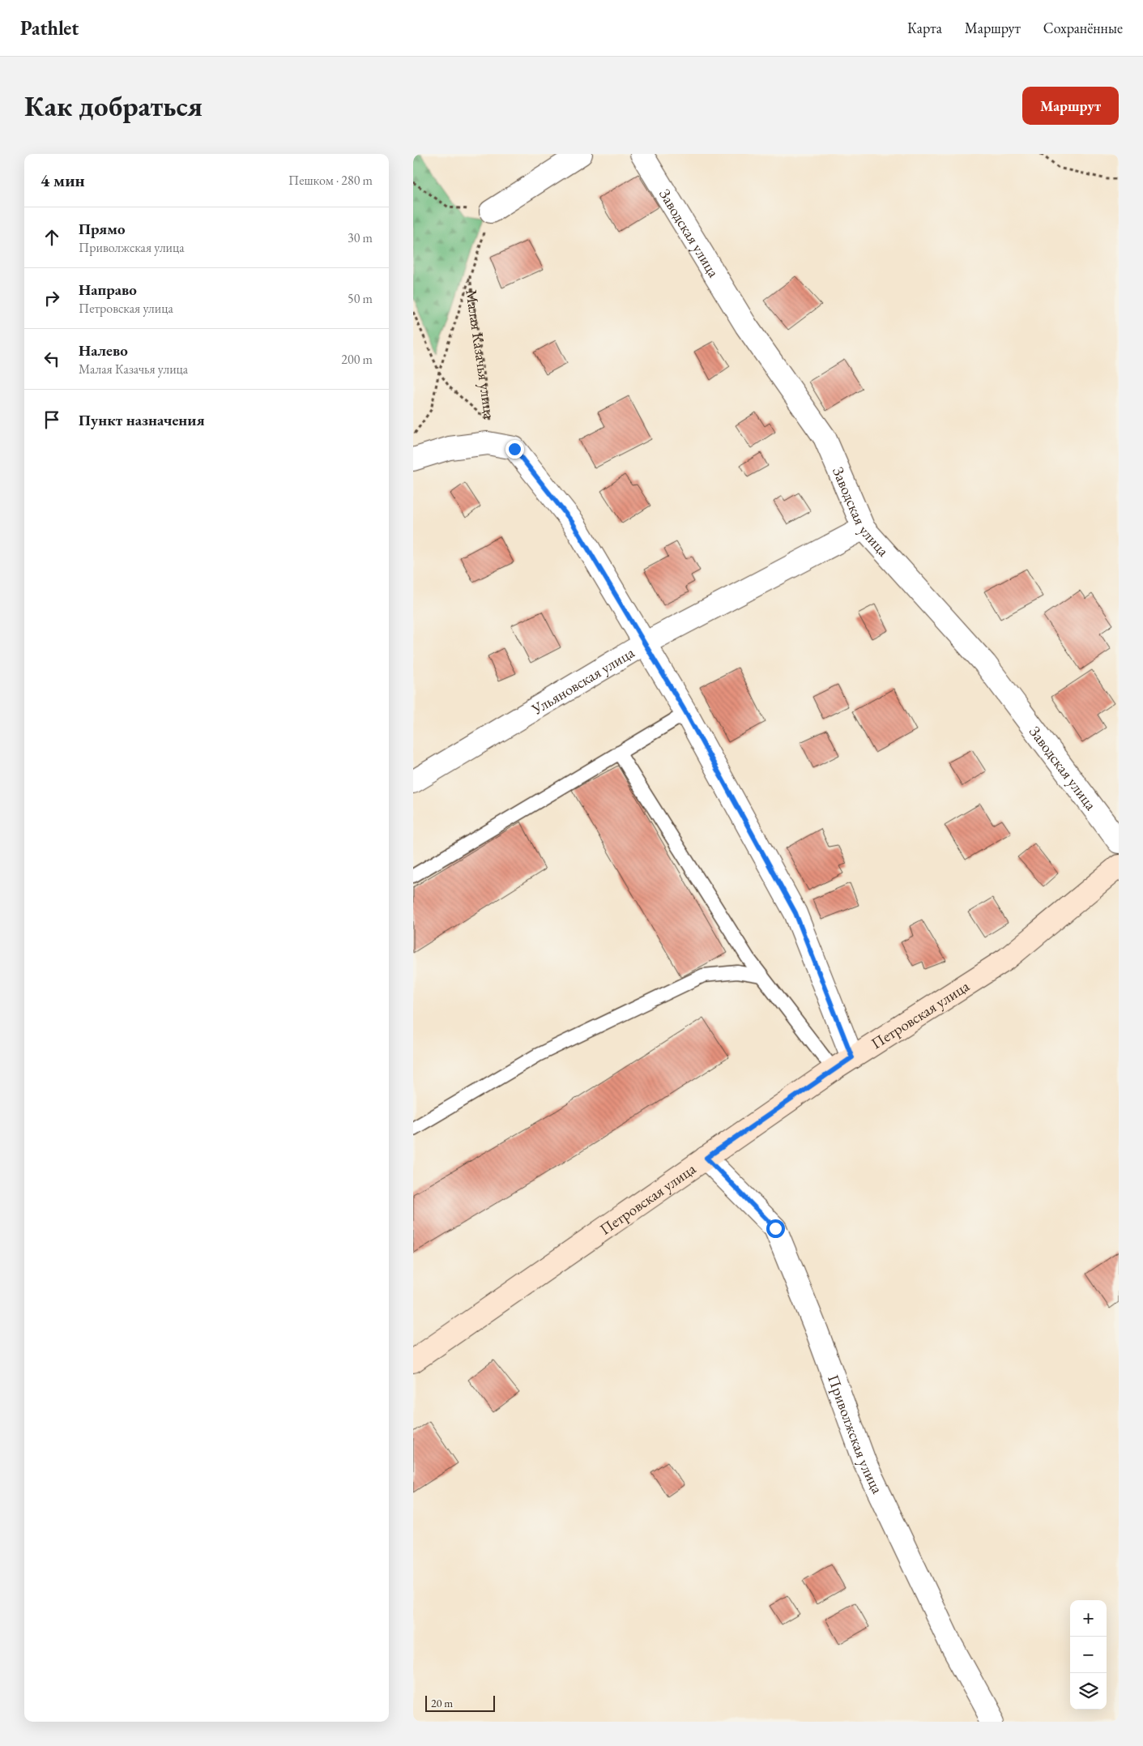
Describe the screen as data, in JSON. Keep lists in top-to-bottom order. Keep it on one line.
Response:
{"streets":{"street":["Заводская улица","Ульяновская улица","Петровская улица","Приволжская улица"],"path":["Малая Казачья улица"]},"crossings":[["Заводская улица","Ульяновская улица"],["Петровская улица","Приволжская улица"]],"scale_bar":"20 m","page":{"header":"Pathlet","nav":["Карта","Маршрут","Сохранённые"],"buttons":"Маршрут","title":"Как добраться","heading":["4 мин","Пешком · 280 m"],"list":[["Прямо","Приволжская улица","30 m"],["Направо","Петровская улица","50 m"],["Налево","Малая Казачья улица","200 m"],"Пункт назначения"],"map_buttons":["+","−"],"scale":"20 m"}}
